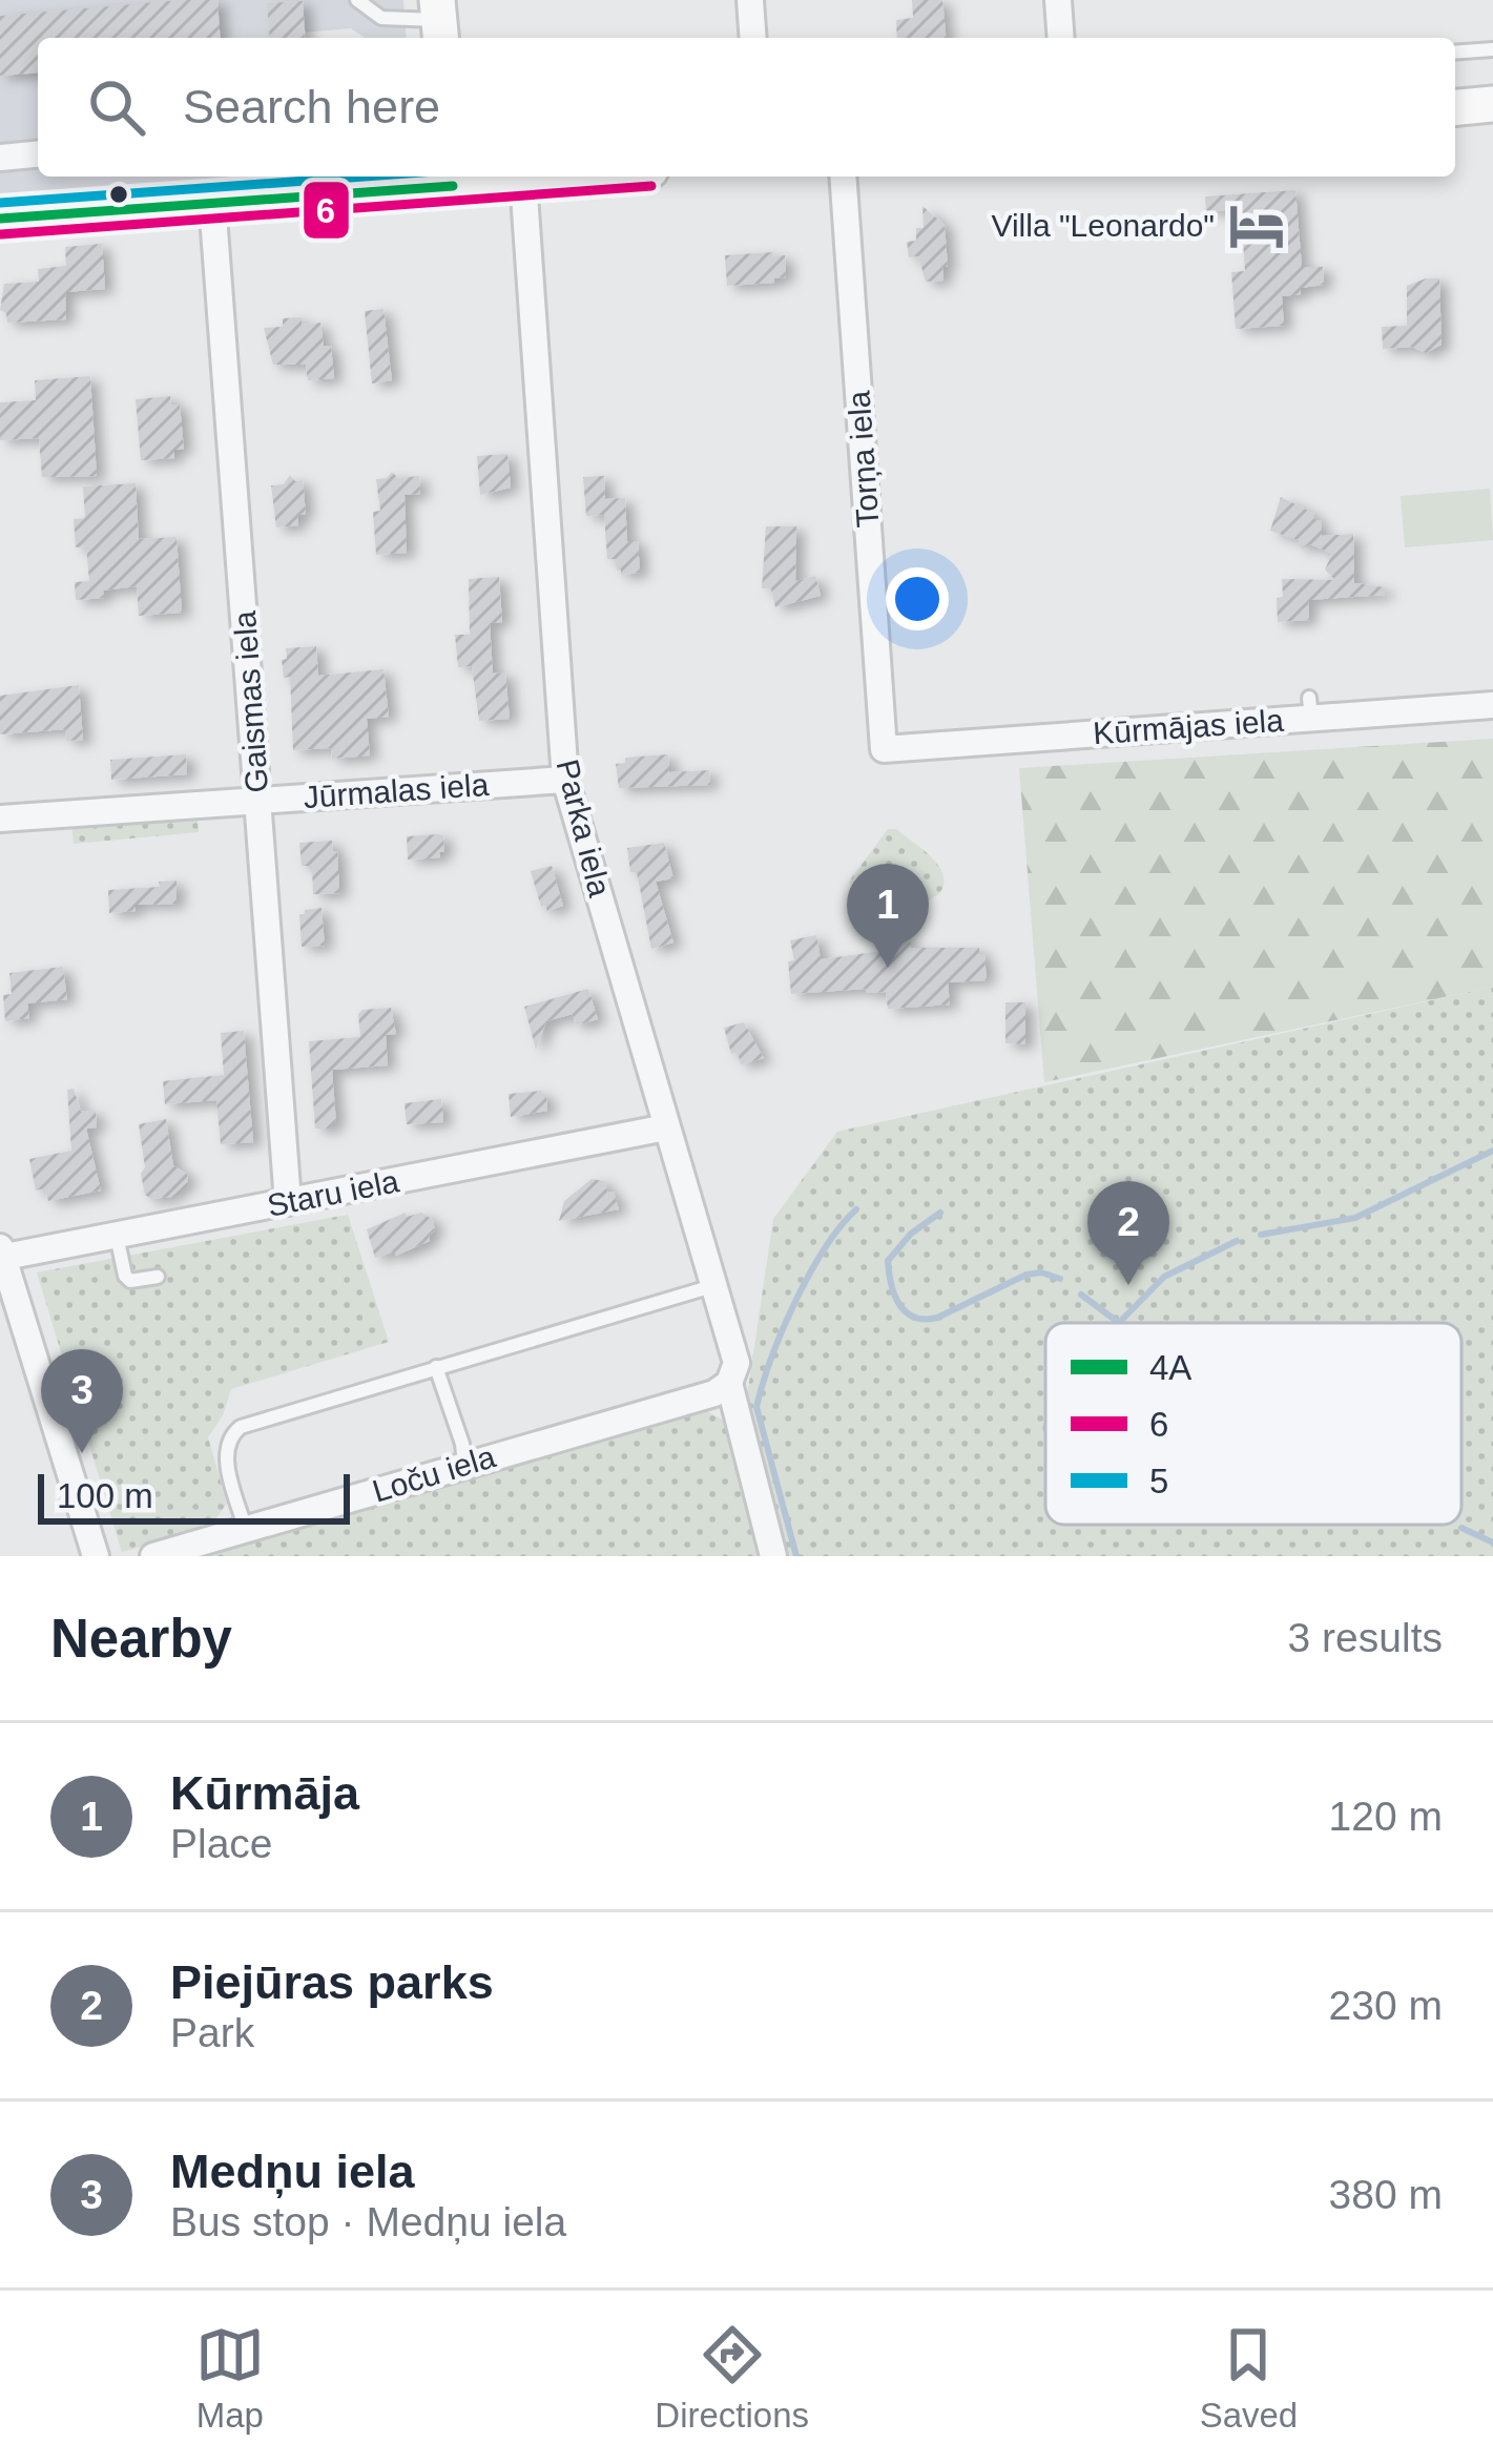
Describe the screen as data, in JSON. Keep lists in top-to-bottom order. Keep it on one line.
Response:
{"streets":{"street":["Torņa iela","Gaismas iela","Kūrmājas iela","Jūrmalas iela","Parka iela","Staru iela","Loču iela"]},"crossings":[["Torņa iela","Kūrmājas iela"],["Gaismas iela","Jūrmalas iela"],["Gaismas iela","Staru iela"],["Jūrmalas iela","Parka iela"],["Parka iela","Staru iela"],["Parka iela","Loču iela"]],"places":{"hotel":["Villa \"Leonardo\""]},"lines":["transit line 5","transit line 4A","transit line 6"],"legend":["4A","6","5"],"scale_bar":"100 m","page":{"search":"Search here","pins":["1","2","3"],"scale":"100 m","heading":["Nearby","3 results"],"list":[{"mark":"1","name":"Kūrmāja","note":"Place","value":"120 m"},{"mark":"2","name":"Piejūras parks","note":"Park","value":"230 m"},{"mark":"3","name":"Medņu iela","note":"Bus stop · Medņu iela","value":"380 m"}],"nav":["Map","Directions","Saved"]}}
